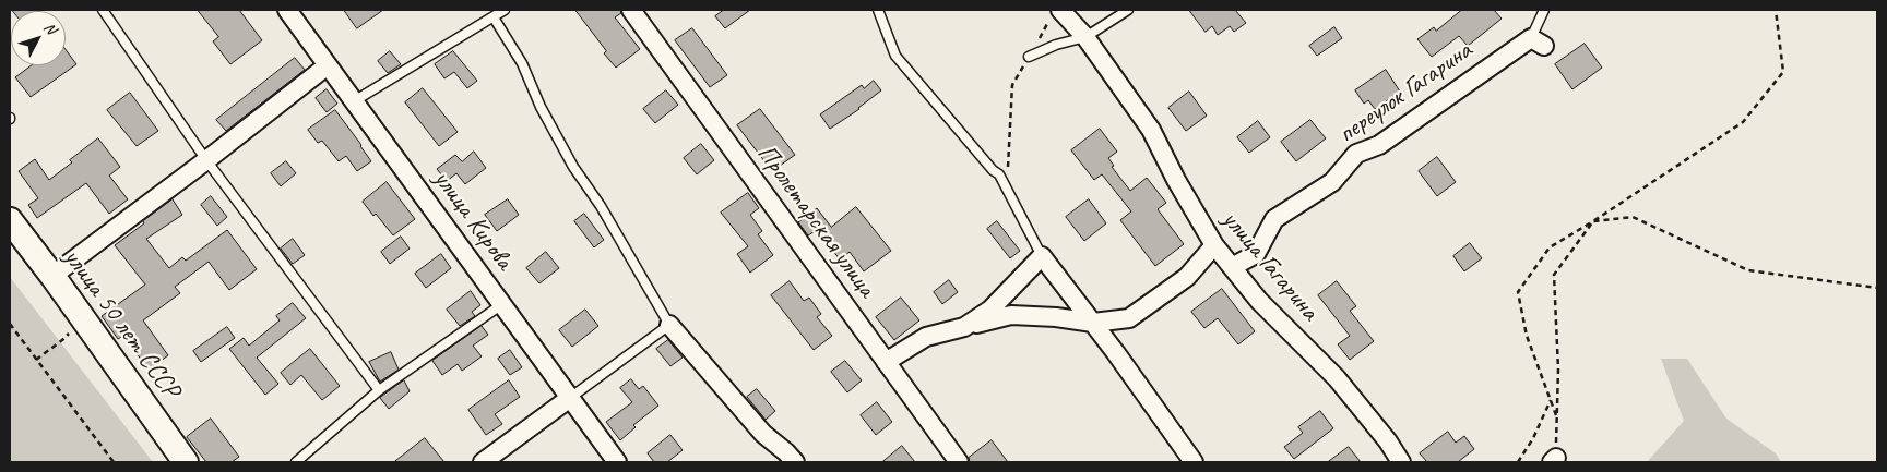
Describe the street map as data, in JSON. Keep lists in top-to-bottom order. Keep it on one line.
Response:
{"streets":{"street":["переулок Гагарина","улица Кирова","Пролетарская улица","улица Гагарина","улица 50 лет СССР"]},"crossings":[["переулок Гагарина","улица Гагарина"]],"north":"top right"}
